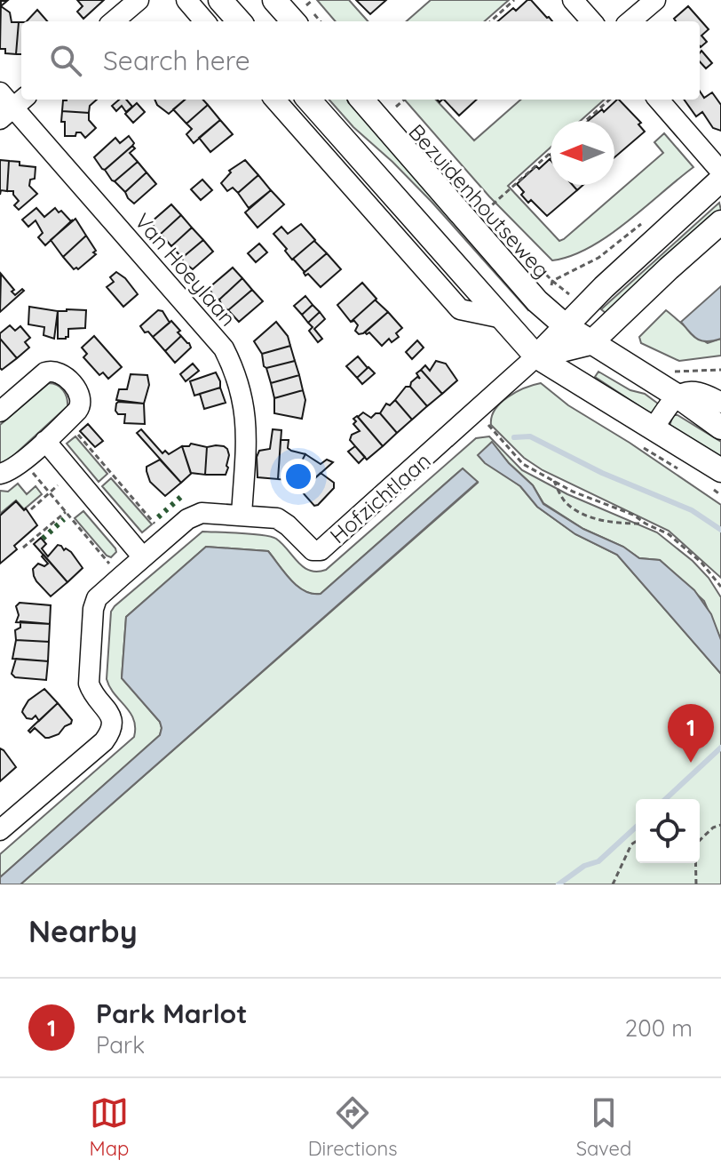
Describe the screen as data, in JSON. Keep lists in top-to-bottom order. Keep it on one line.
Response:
{"streets":{"main road":["Bezuidenhoutseweg","Hofzichtlaan"],"street":["Van Hoeylaan"]},"crossings":[["Bezuidenhoutseweg","Hofzichtlaan"],["Van Hoeylaan","Hofzichtlaan"]],"north":"left","page":{"search":"Search here","pins":"1","heading":"Nearby","list":[{"mark":"1","name":"Park Marlot","note":"Park","value":"200 m"}],"nav":["Map","Directions","Saved"]}}
